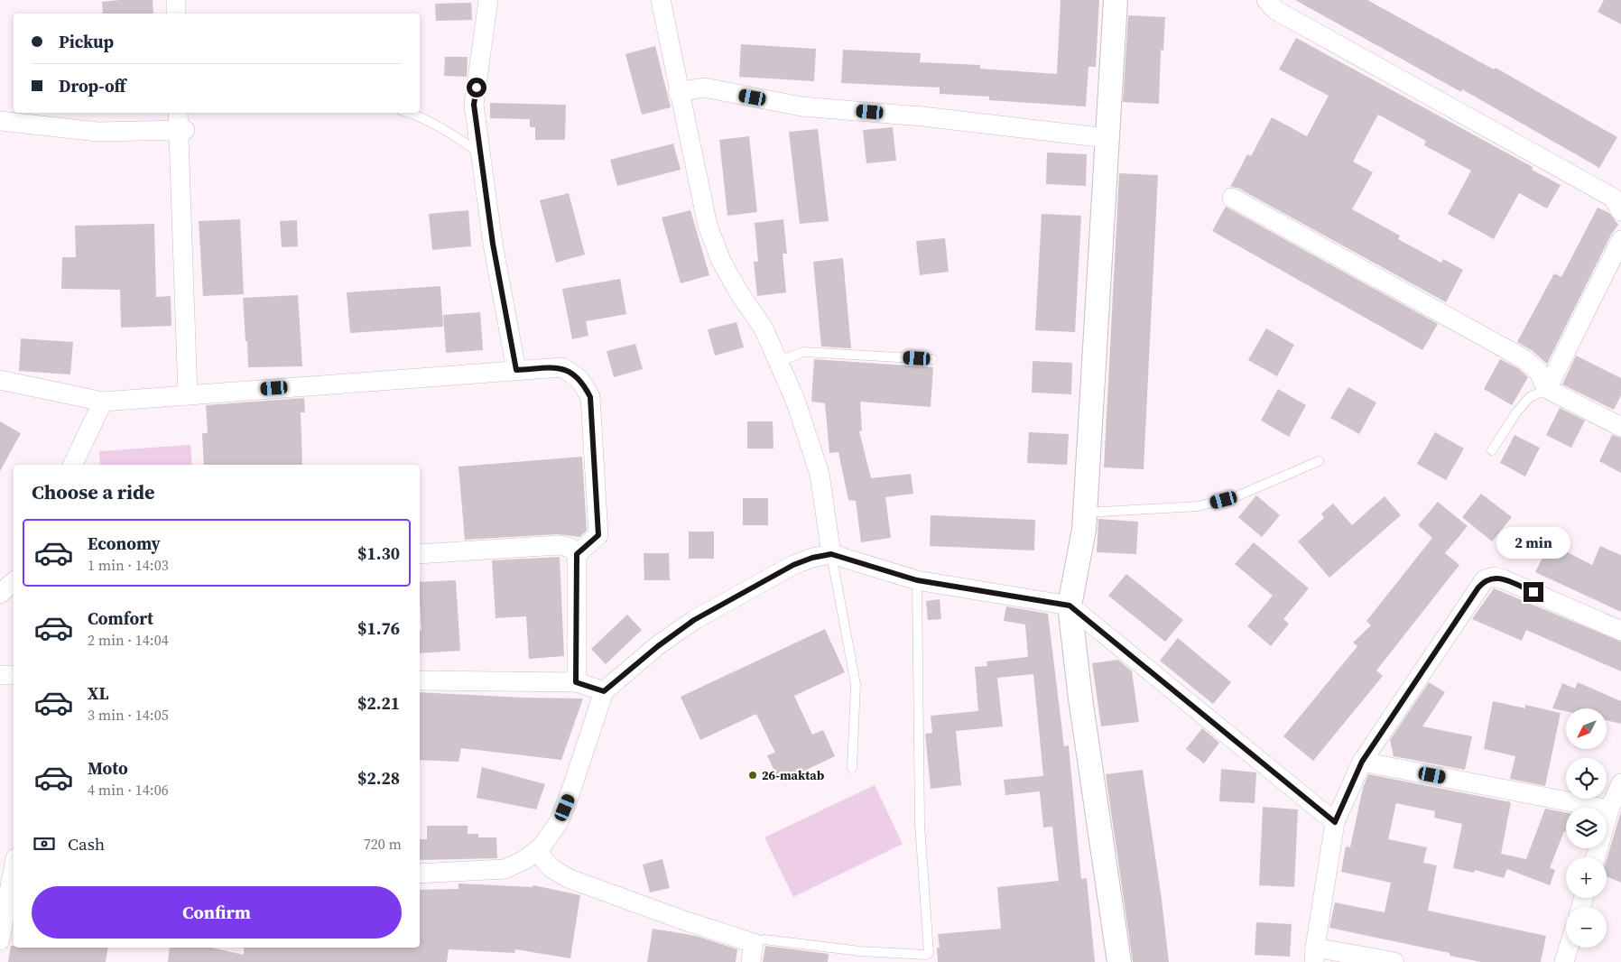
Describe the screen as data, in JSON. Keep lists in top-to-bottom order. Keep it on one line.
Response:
{"places":["26-maktab"],"north":"bottom left","page":{"banner":["Pickup","Drop-off"],"heading":"Choose a ride","list":[{"name":"Economy","note":"1 min · 14:03","value":"$1.30"},{"name":"Comfort","note":"2 min · 14:04","value":"$1.76"},{"name":"XL","note":"3 min · 14:05","value":"$2.21"},{"name":"Moto","note":"4 min · 14:06","value":"$2.28"}],"bubble":"2 min","map_buttons":["+","−"],"pay":["Cash","720 m"],"buttons":"Confirm"}}
